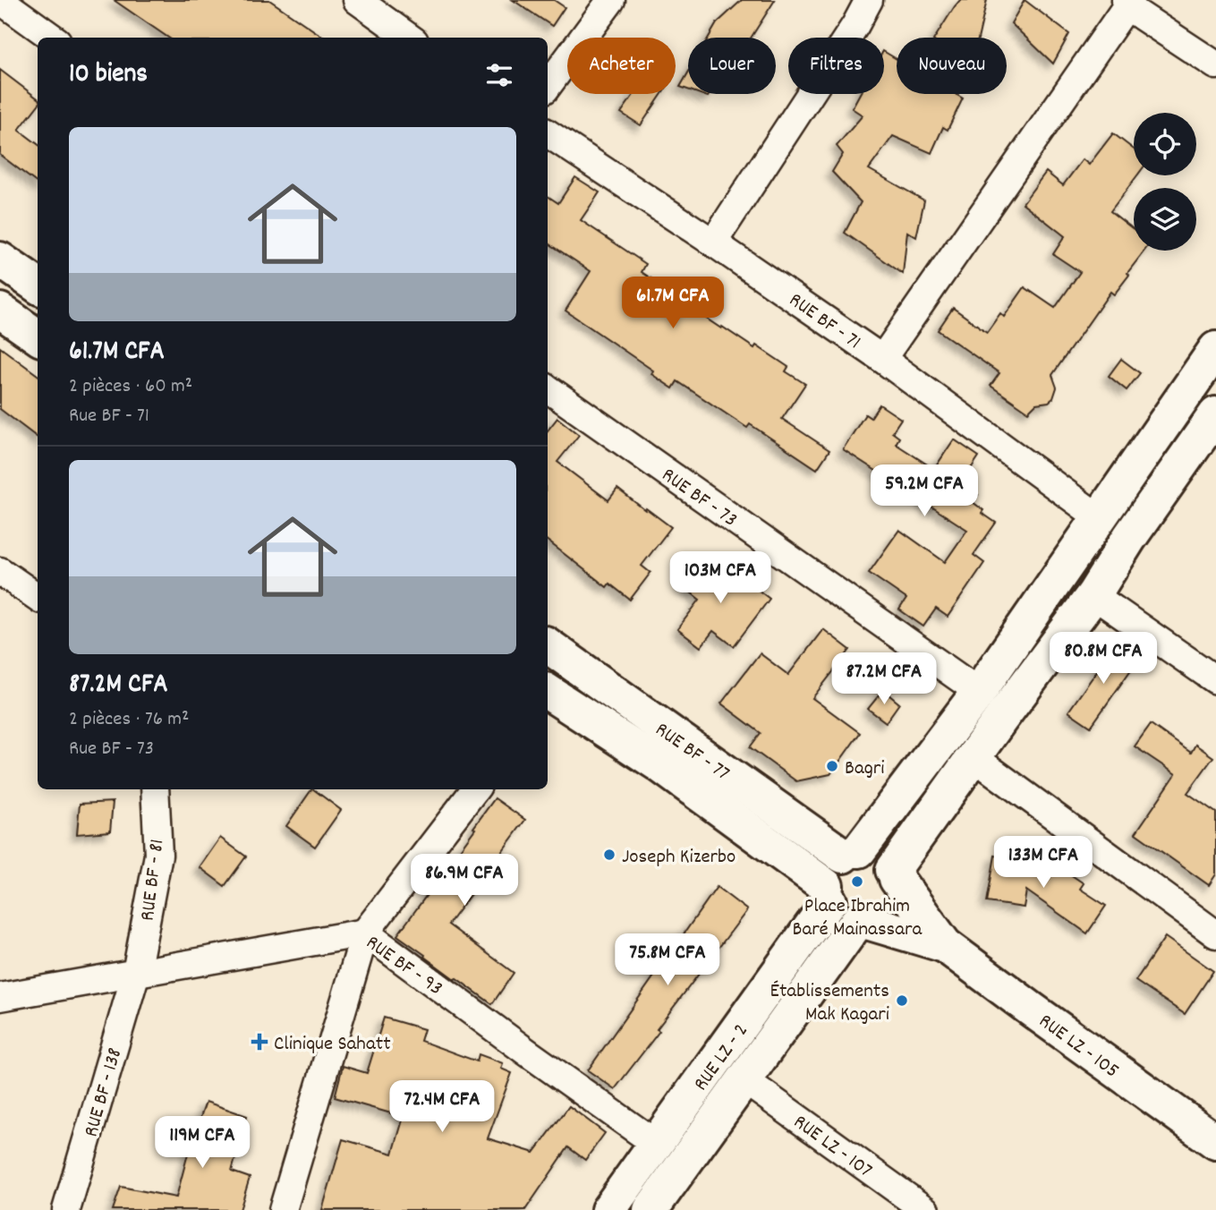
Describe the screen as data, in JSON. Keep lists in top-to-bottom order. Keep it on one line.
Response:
{"streets":{"main road":["RUE BF - 77","RUE LZ - 105","RUE LZ - 2"],"street":["RUE BF - 71","RUE BF - 73","RUE BF - 81","RUE BF - 93","RUE BF - 138","RUE LZ - 107"]},"crossings":[["RUE BF - 77","RUE LZ - 105"],["RUE BF - 77","RUE LZ - 2"],["RUE BF - 81","RUE BF - 93"],["RUE BF - 81","RUE BF - 138"],["RUE BF - 93","RUE LZ - 2"],["RUE BF - 93","RUE BF - 138"],["RUE LZ - 105","RUE LZ - 2"],["RUE LZ - 2","RUE LZ - 107"]],"places":{"other":["Bagri","Joseph Kizerbo","Place Ibrahim Baré Mainassara","Établissements Mak Kagari"],"health":["Clinique Sahatt"]},"page":{"chip":["Acheter","Louer","Filtres","Nouveau"],"heading":"10 biens","list":[{"name":"61.7M CFA","note":"2 pièces · 60 m² · Rue BF - 71"},{"name":"87.2M CFA","note":"2 pièces · 76 m² · Rue BF - 73"}],"price":["61.7M CFA","59.2M CFA","103M CFA","80.8M CFA","87.2M CFA","133M CFA","86.9M CFA","75.8M CFA","72.4M CFA","119M CFA"]}}
